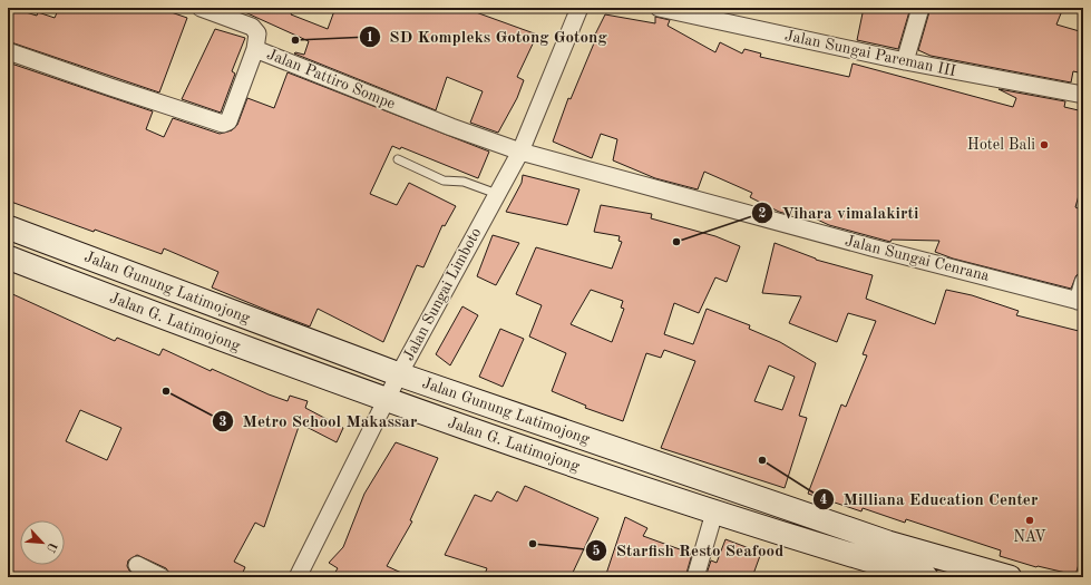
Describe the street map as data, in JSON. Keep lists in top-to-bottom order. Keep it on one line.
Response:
{"streets":{"main road":["Jalan Gunung Latimojong","Jalan G. Latimojong"],"street":["Jalan Sungai Pareman III","Jalan Pattiro Sompe","Jalan Sungai Cenrana","Jalan Sungai Limboto"]},"crossings":[["Jalan Pattiro Sompe","Jalan Sungai Cenrana"],["Jalan Pattiro Sompe","Jalan Sungai Limboto"],["Jalan Sungai Cenrana","Jalan Sungai Limboto"],["Jalan Gunung Latimojong","Jalan Sungai Limboto"],["Jalan Sungai Limboto","Jalan G. Latimojong"]],"places":["SD Kompleks Gotong Gotong","Hotel Bali","Vihara vimalakirti","Metro School Makassar","Milliana Education Center","NAV","Starfish Resto Seafood"],"north":"bottom right"}
